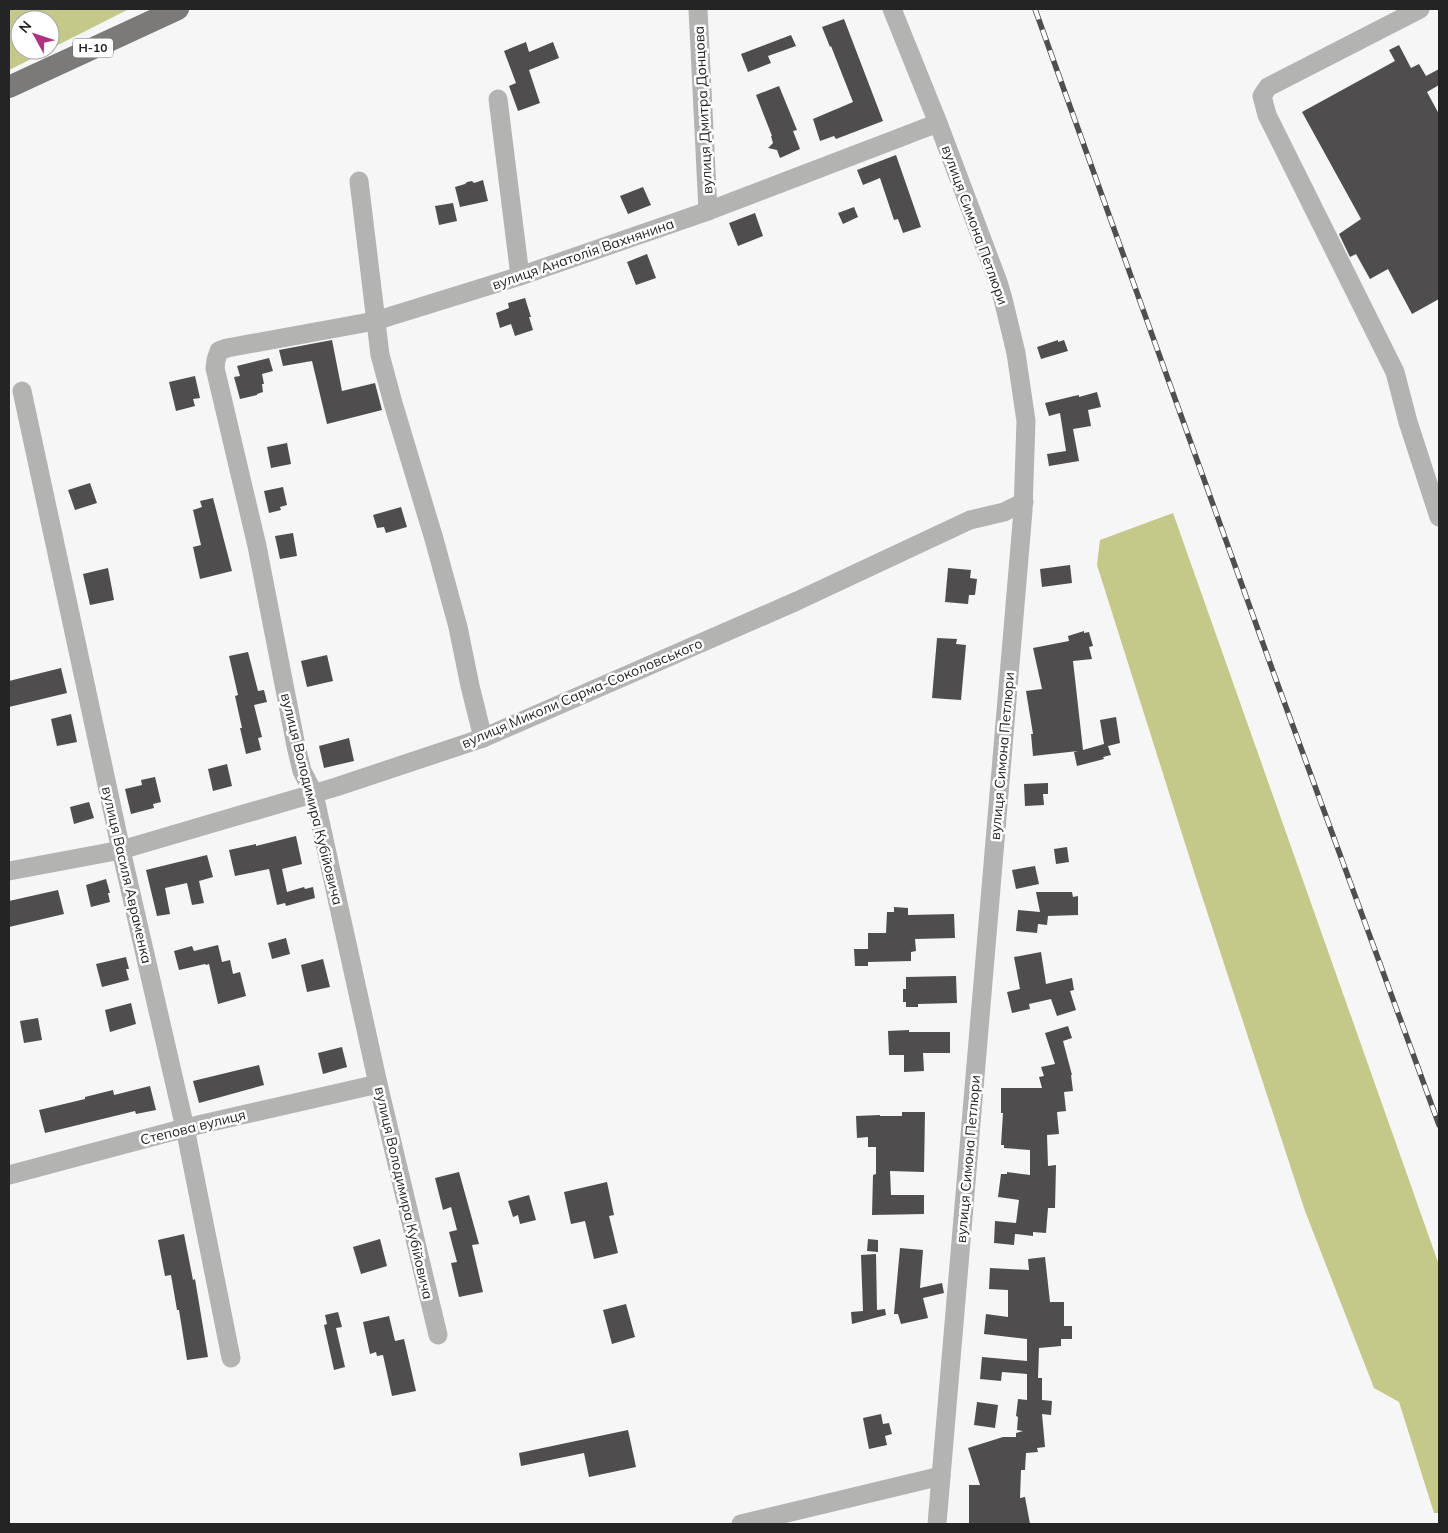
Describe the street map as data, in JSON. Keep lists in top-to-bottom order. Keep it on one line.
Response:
{"streets":{"main road":["Н-10"],"street":["вулиця Дмитра Донцова","вулиця Симона Петлюри","вулиця Анатолія Вахнянина","вулиця Миколи Сарма-Соколовського","вулиця Володимира Кубійовича","вулиця Василя Авраменка","Степова вулиця"]},"crossings":[["вулиця Дмитра Донцова","вулиця Анатолія Вахнянина"],["вулиця Симона Петлюри","вулиця Анатолія Вахнянина"],["вулиця Симона Петлюри","вулиця Миколи Сарма-Соколовського"],["вулиця Анатолія Вахнянина","вулиця Володимира Кубійовича"],["вулиця Миколи Сарма-Соколовського","вулиця Володимира Кубійовича"],["вулиця Миколи Сарма-Соколовського","вулиця Василя Авраменка"],["вулиця Володимира Кубійовича","Степова вулиця"],["вулиця Василя Авраменка","Степова вулиця"]],"north":"top left"}
